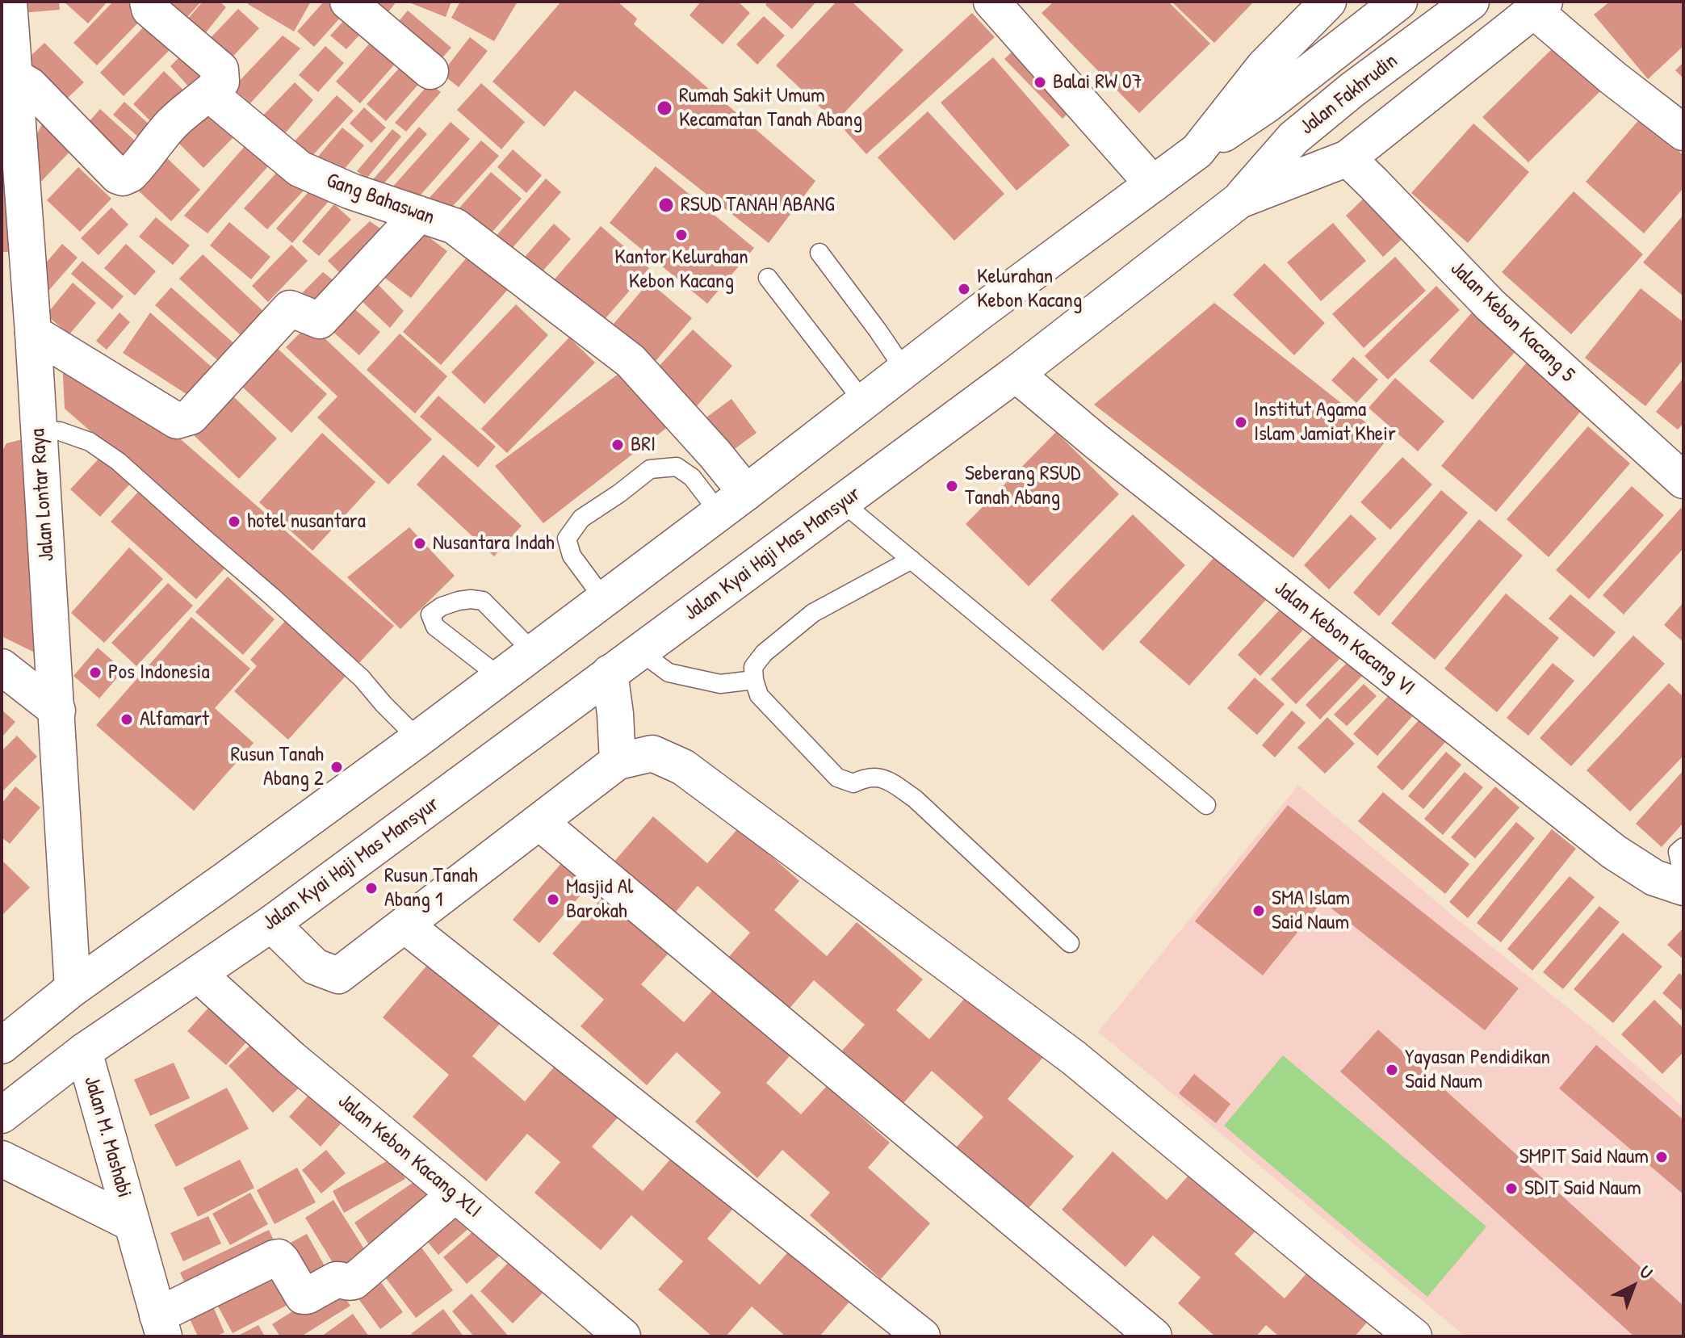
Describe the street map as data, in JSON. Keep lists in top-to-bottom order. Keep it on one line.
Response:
{"streets":{"street":["Jalan Fakhrudin","Gang Bahaswan","Jalan Kebon Kacang 5","Jalan Lontar Raya","Jalan Kyai Haji Mas Mansyur","Jalan Kebon Kacang VI","Jalan M. Mashabi","Jalan Kebon Kacang XLI"]},"crossings":[["Jalan Fakhrudin","Jalan Kyai Haji Mas Mansyur"],["Jalan Kebon Kacang 5","Jalan Kyai Haji Mas Mansyur"],["Jalan Kyai Haji Mas Mansyur","Jalan Kebon Kacang VI"],["Jalan Kyai Haji Mas Mansyur","Jalan M. Mashabi"],["Jalan Kyai Haji Mas Mansyur","Jalan Kebon Kacang XLI"]],"places":["Balai RW 07","Rumah Sakit Umum Kecamatan Tanah Abang","RSUD TANAH ABANG","Kantor Kelurahan Kebon Kacang","Kelurahan Kebon Kacang","Institut Agama Islam Jamiat Kheir","BRI","Seberang RSUD Tanah Abang","hotel nusantara","Nusantara Indah","Pos Indonesia","Alfamart","Rusun Tanah Abang 2","Rusun Tanah Abang 1","Masjid Al Barokah","SMA Islam Said Naum","Yayasan Pendidikan Said Naum","SMPIT Said Naum","SDIT Said Naum"],"north":"top right"}
